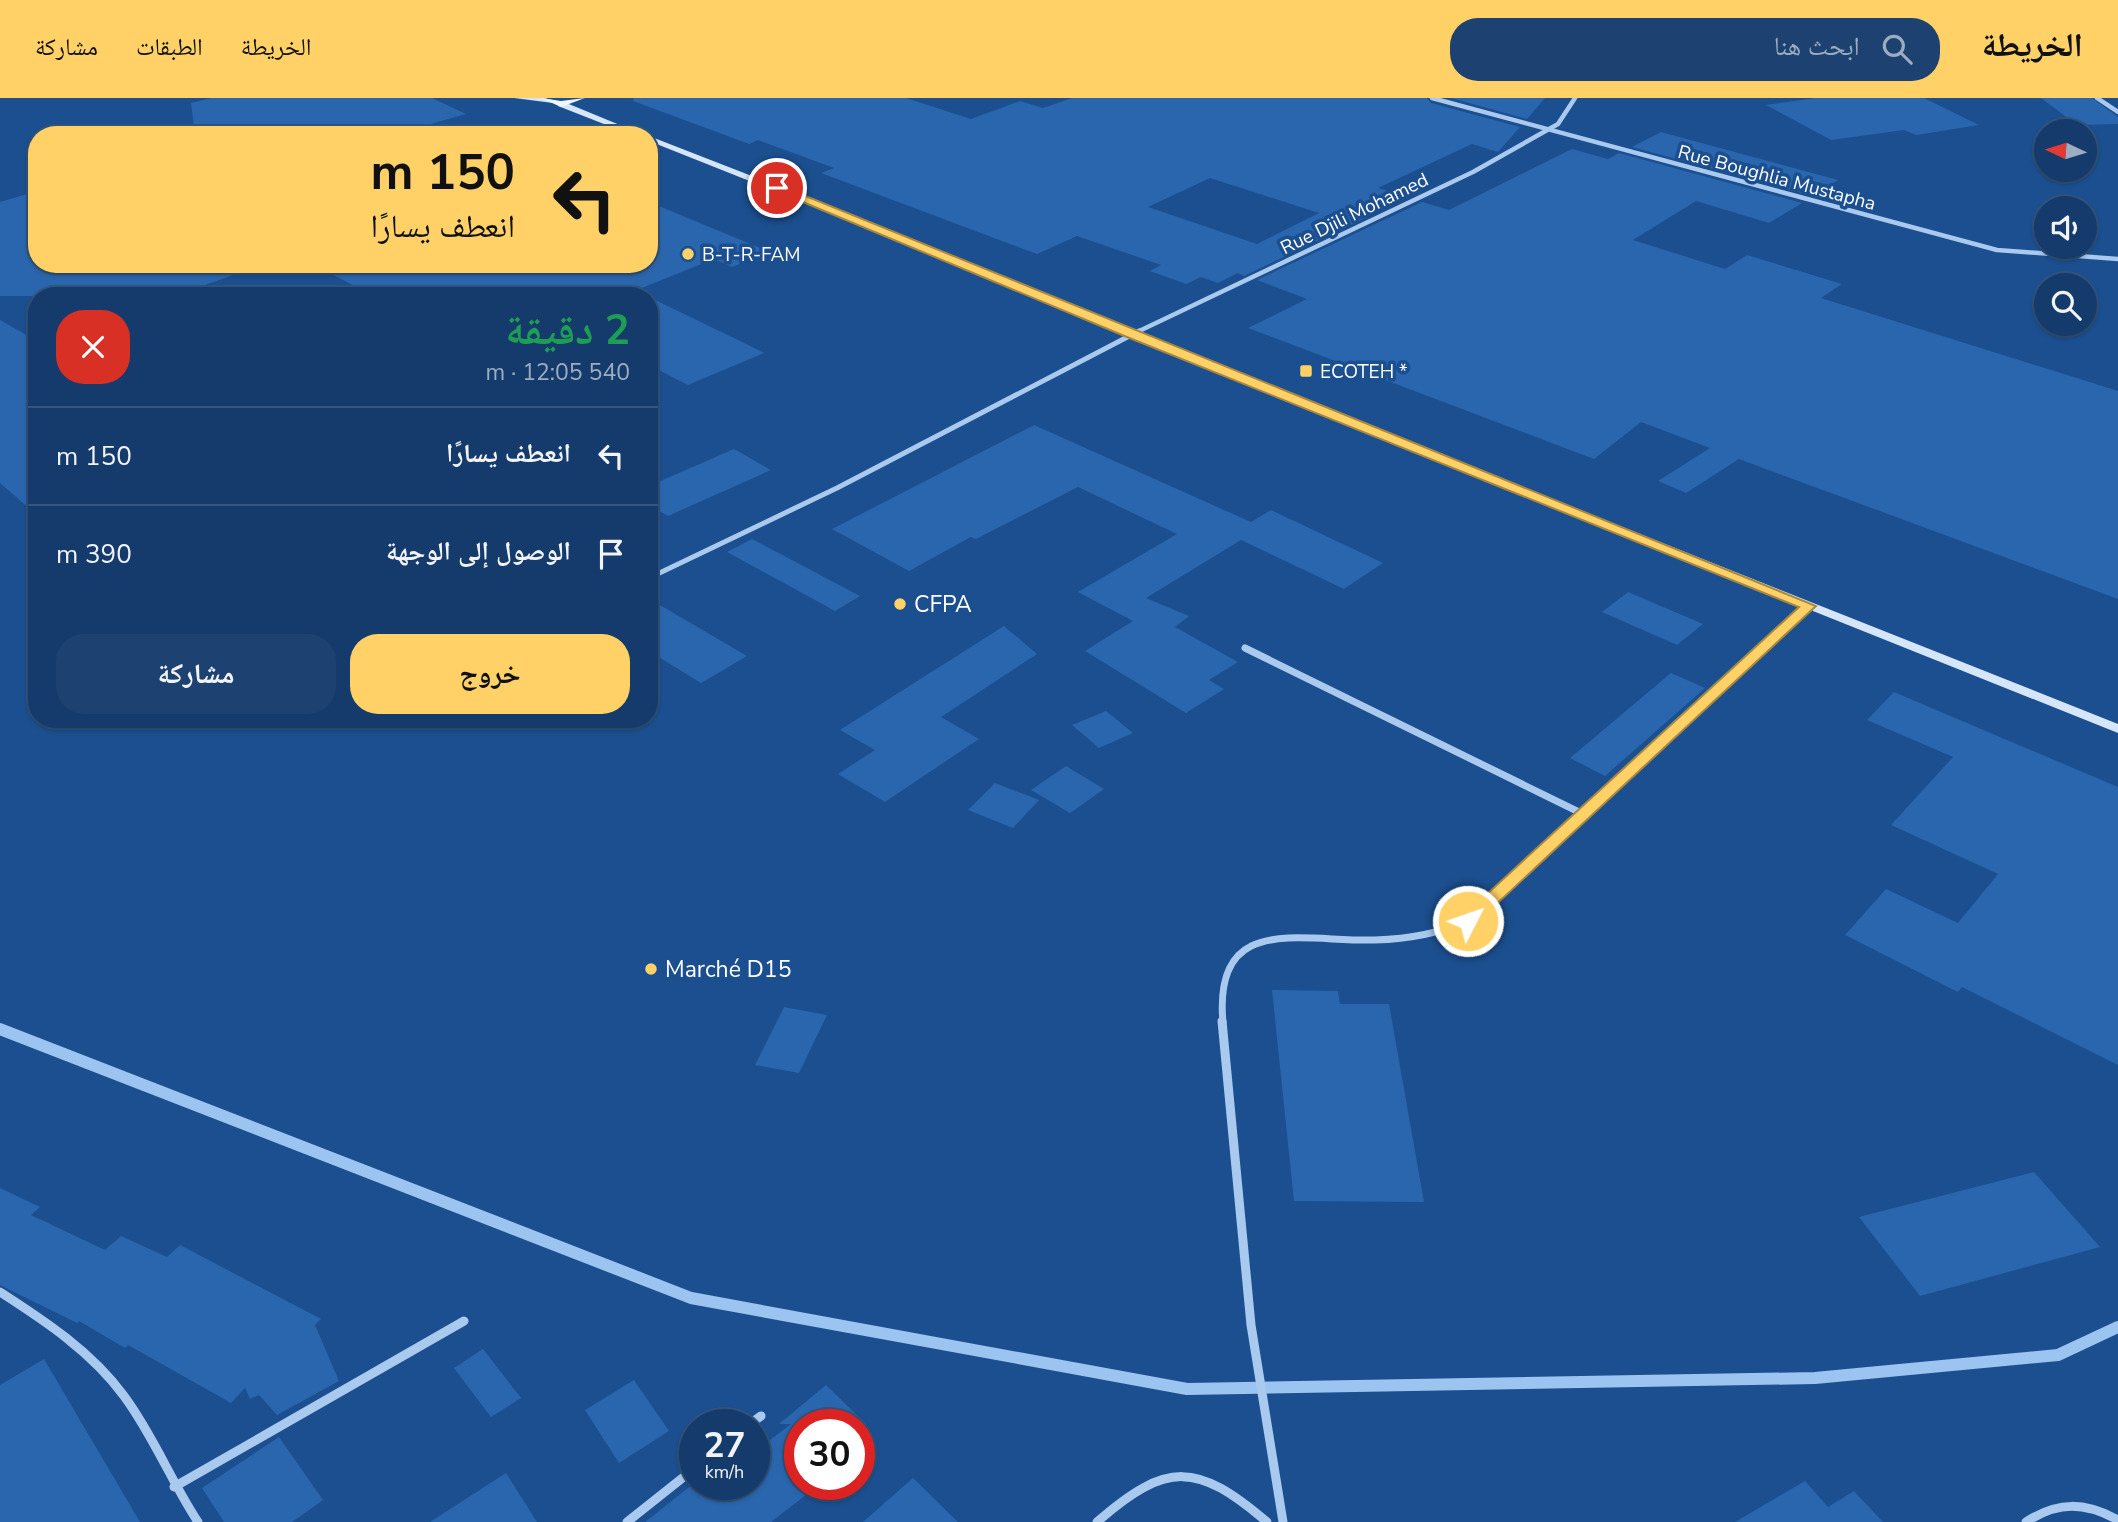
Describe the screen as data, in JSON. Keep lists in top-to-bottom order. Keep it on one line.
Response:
{"streets":{"street":["Rue Boughlia Mustapha","Rue Djili Mohamed"]},"crossings":[["Rue Boughlia Mustapha","Rue Djili Mohamed"]],"places":{"other":["B-T-R-FAM","CFPA","Marché D15"],"transit":["ECOTEH *"]},"north":"left","page":{"header":"الخريطة","search":"ابحث هنا","nav":["الخريطة","الطبقات","مشاركة"],"turn":["150 m","انعطف يسارًا"],"heading":["2 دقيقة","540 m · 12:05"],"list":[{"name":"انعطف يسارًا","value":"150 m"},{"name":"الوصول إلى الوجهة","value":"390 m"}],"buttons":["خروج","مشاركة"],"speed":"27 km/h","limit":"30"}}
